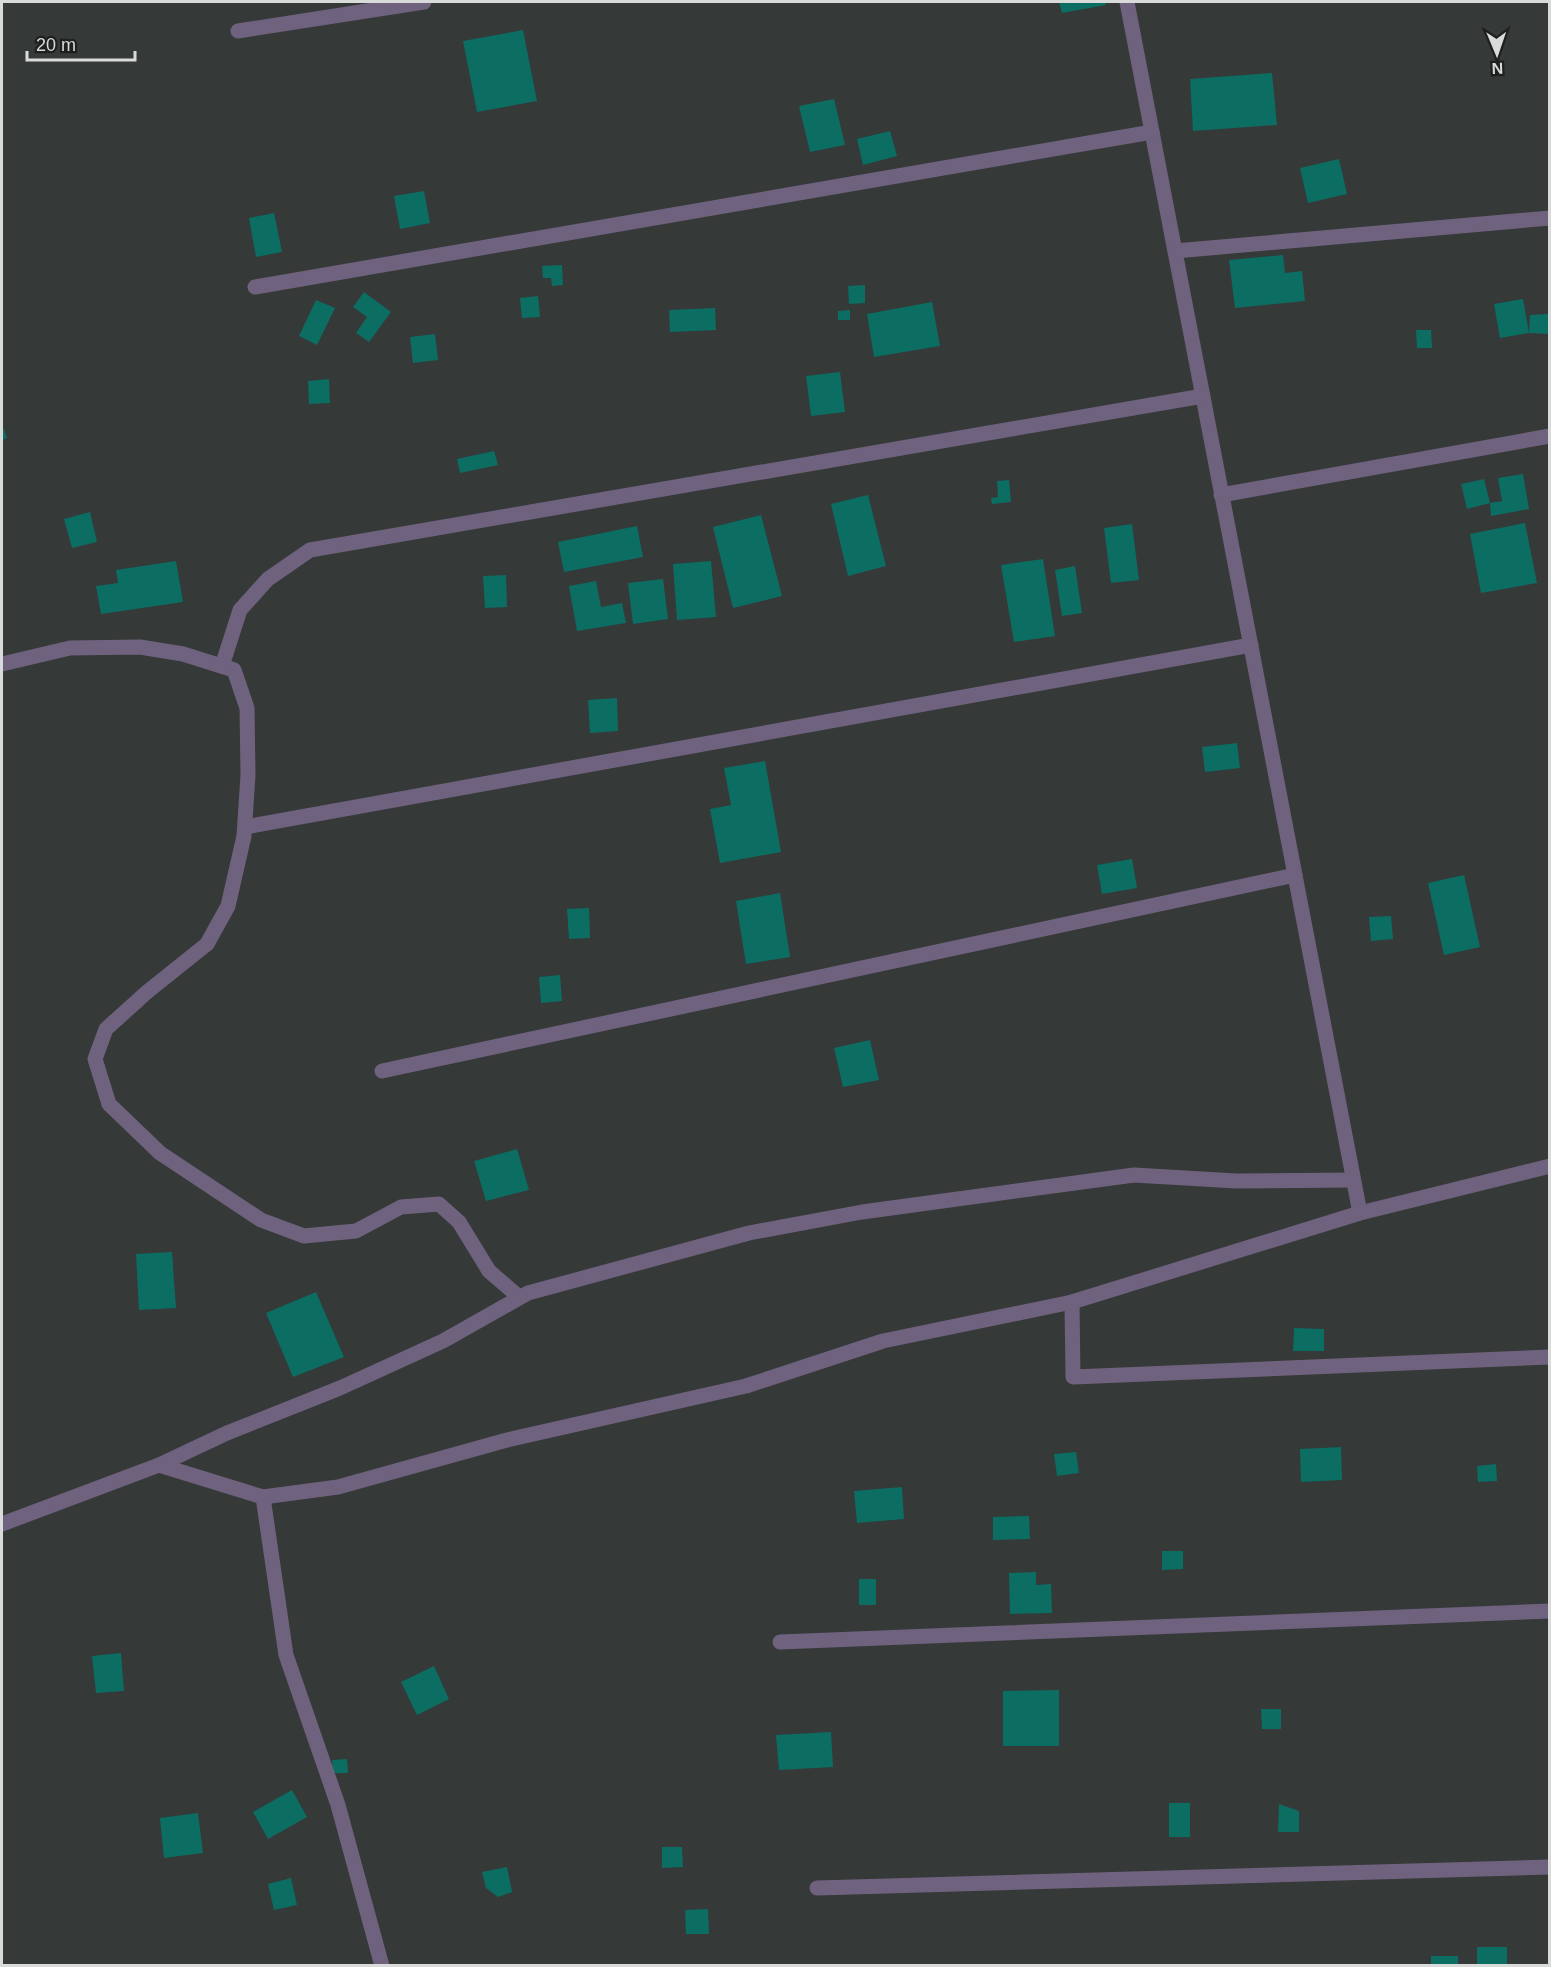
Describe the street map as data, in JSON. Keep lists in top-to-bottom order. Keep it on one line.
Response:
{"scale_bar":"20 m","north":"bottom"}
